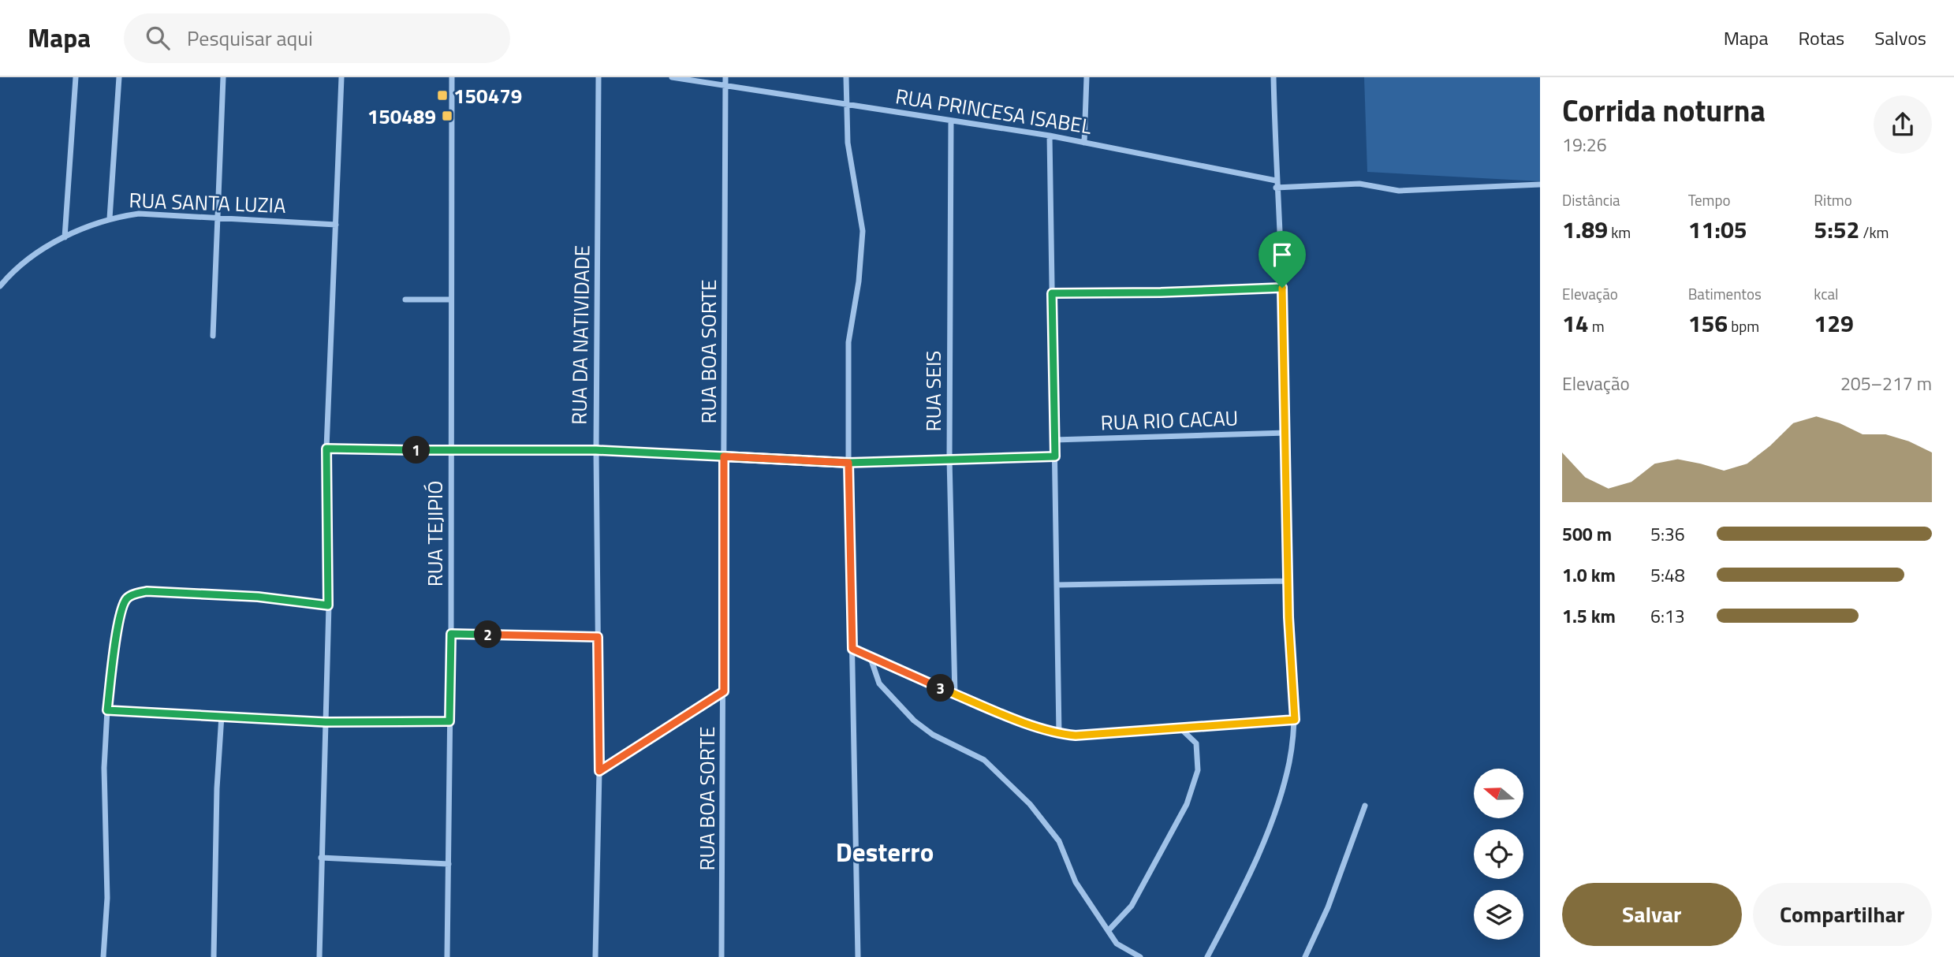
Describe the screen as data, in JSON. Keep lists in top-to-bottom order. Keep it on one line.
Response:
{"streets":{"street":["RUA PRINCESA ISABEL","RUA SANTA LUZIA","RUA DA NATIVIDADE","RUA BOA SORTE","RUA SEIS","RUA RIO CACAU","RUA TEJIPIÓ"]},"crossings":[["RUA PRINCESA ISABEL","RUA BOA SORTE"],["RUA PRINCESA ISABEL","RUA SEIS"]],"districts":["Desterro"],"places":{"transit":["150479","150489"]},"north":"left","page":{"header":"Mapa","search":"Pesquisar aqui","nav":["Mapa","Rotas","Salvos"],"heading":["Corrida noturna","19:26"],"stats":[["Distância","1.89 km"],["Tempo","11:05"],["Ritmo","5:52 /km"],["Elevação","14 m"],["Batimentos","156 bpm"],["kcal","129"]],"chart":["Elevação","205–217 m"],"pins":["1","2","3"],"list":[{"name":"500 m","note":"5:36"},{"name":"1.0 km","note":"5:48"},{"name":"1.5 km","note":"6:13"}],"buttons":["Salvar","Compartilhar"]}}
